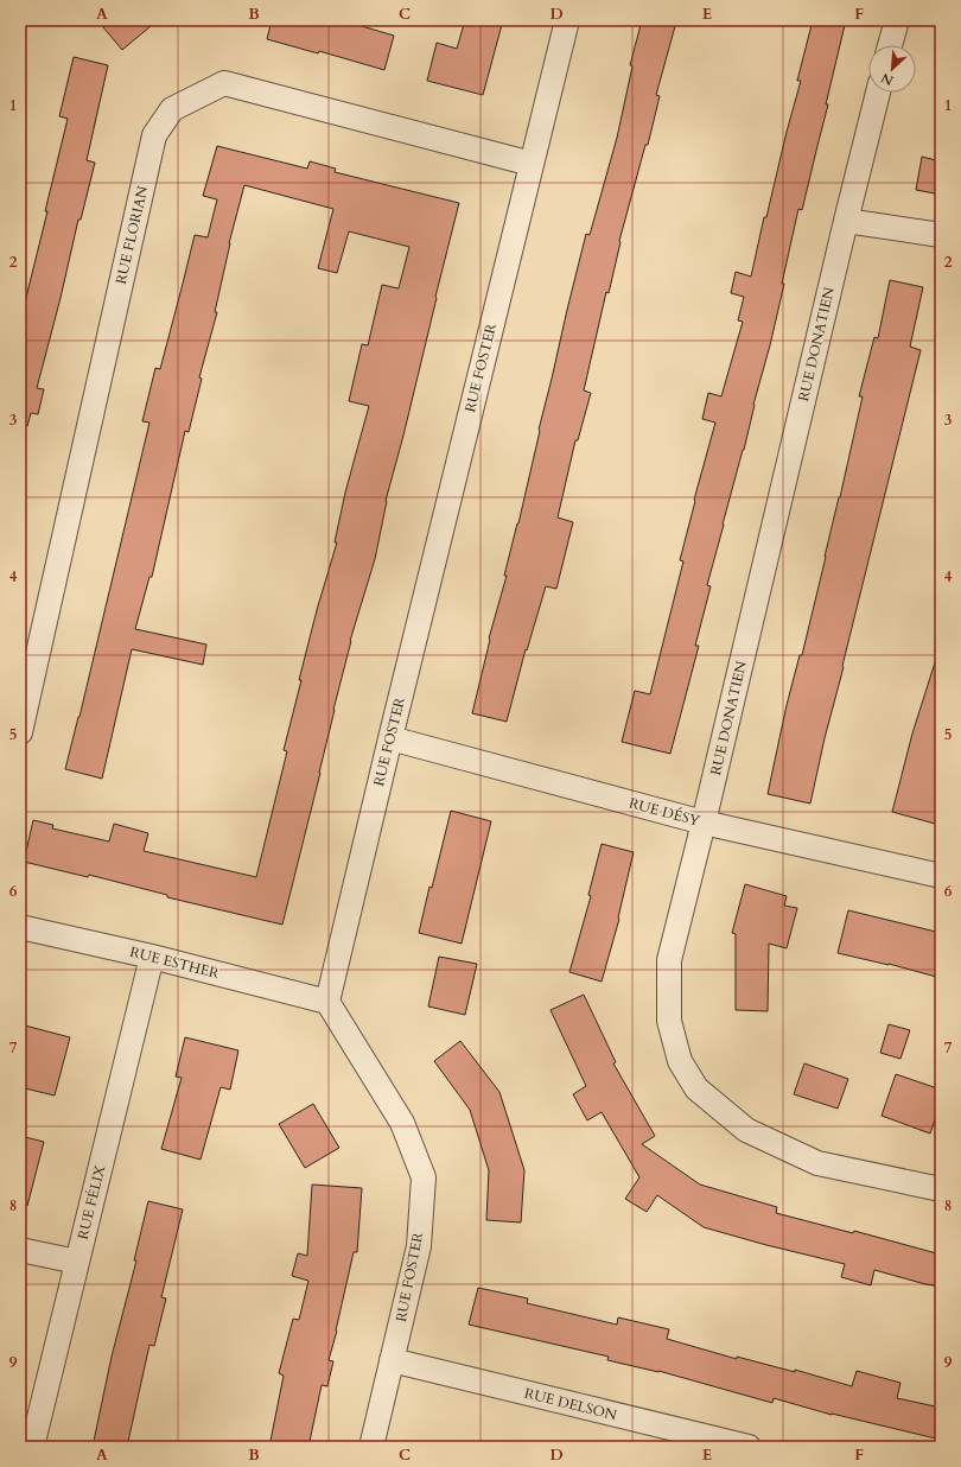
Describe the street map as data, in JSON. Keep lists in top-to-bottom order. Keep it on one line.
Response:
{"streets":{"street":["RUE FLORIAN","RUE DONATIEN","RUE FOSTER","RUE DÉSY","RUE ESTHER","RUE FÉLIX","RUE DELSON"]},"crossings":[["RUE FLORIAN","RUE FOSTER"],["RUE DONATIEN","RUE DÉSY"],["RUE FOSTER","RUE DÉSY"],["RUE FOSTER","RUE ESTHER"],["RUE FOSTER","RUE DELSON"],["RUE ESTHER","RUE FÉLIX"]],"north":"bottom left","grid":{"columns":["A","B","C","D","E","F"],"rows":["1","2","3","4","5","6","7","8","9"]}}
